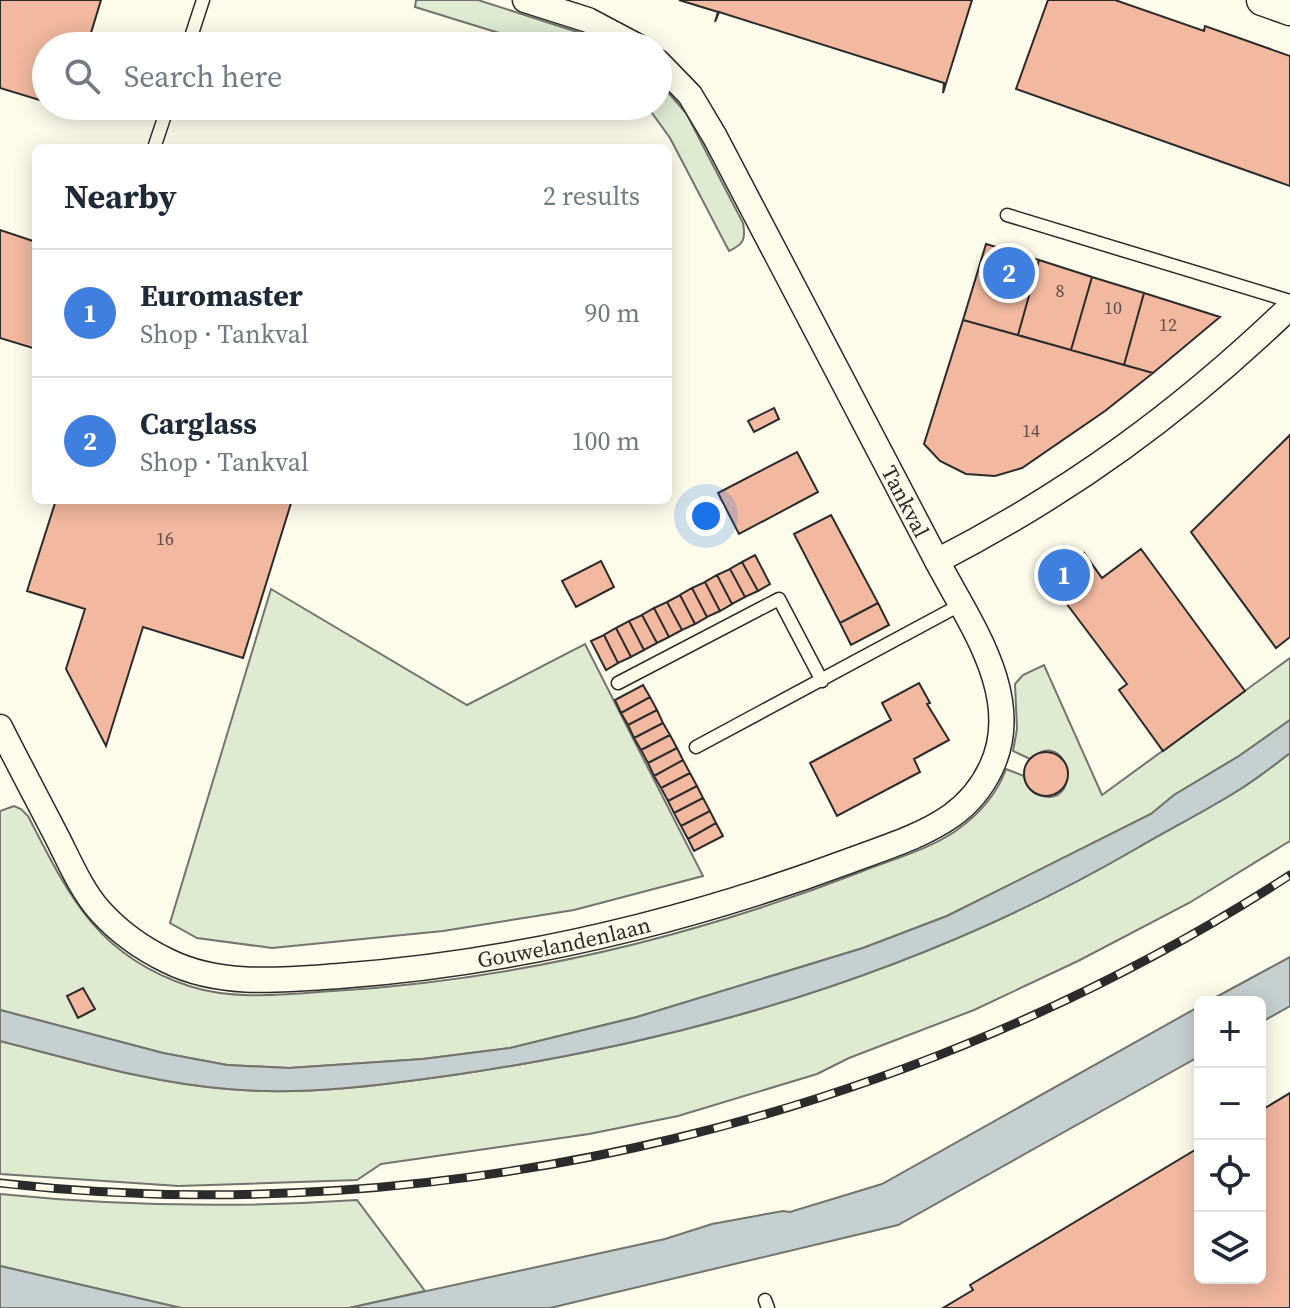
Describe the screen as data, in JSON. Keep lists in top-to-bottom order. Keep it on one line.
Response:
{"streets":{"street":["Tankval","Gouwelandenlaan"]},"crossings":[["Tankval","Gouwelandenlaan"]],"house_numbers":["8","10","12","14","16"],"page":{"search":"Search here","heading":["Nearby","2 results"],"pins":["2","1"],"list":[{"mark":"1","name":"Euromaster","note":"Shop · Tankval","value":"90 m"},{"mark":"2","name":"Carglass","note":"Shop · Tankval","value":"100 m"}],"map_buttons":["+","−"]}}
